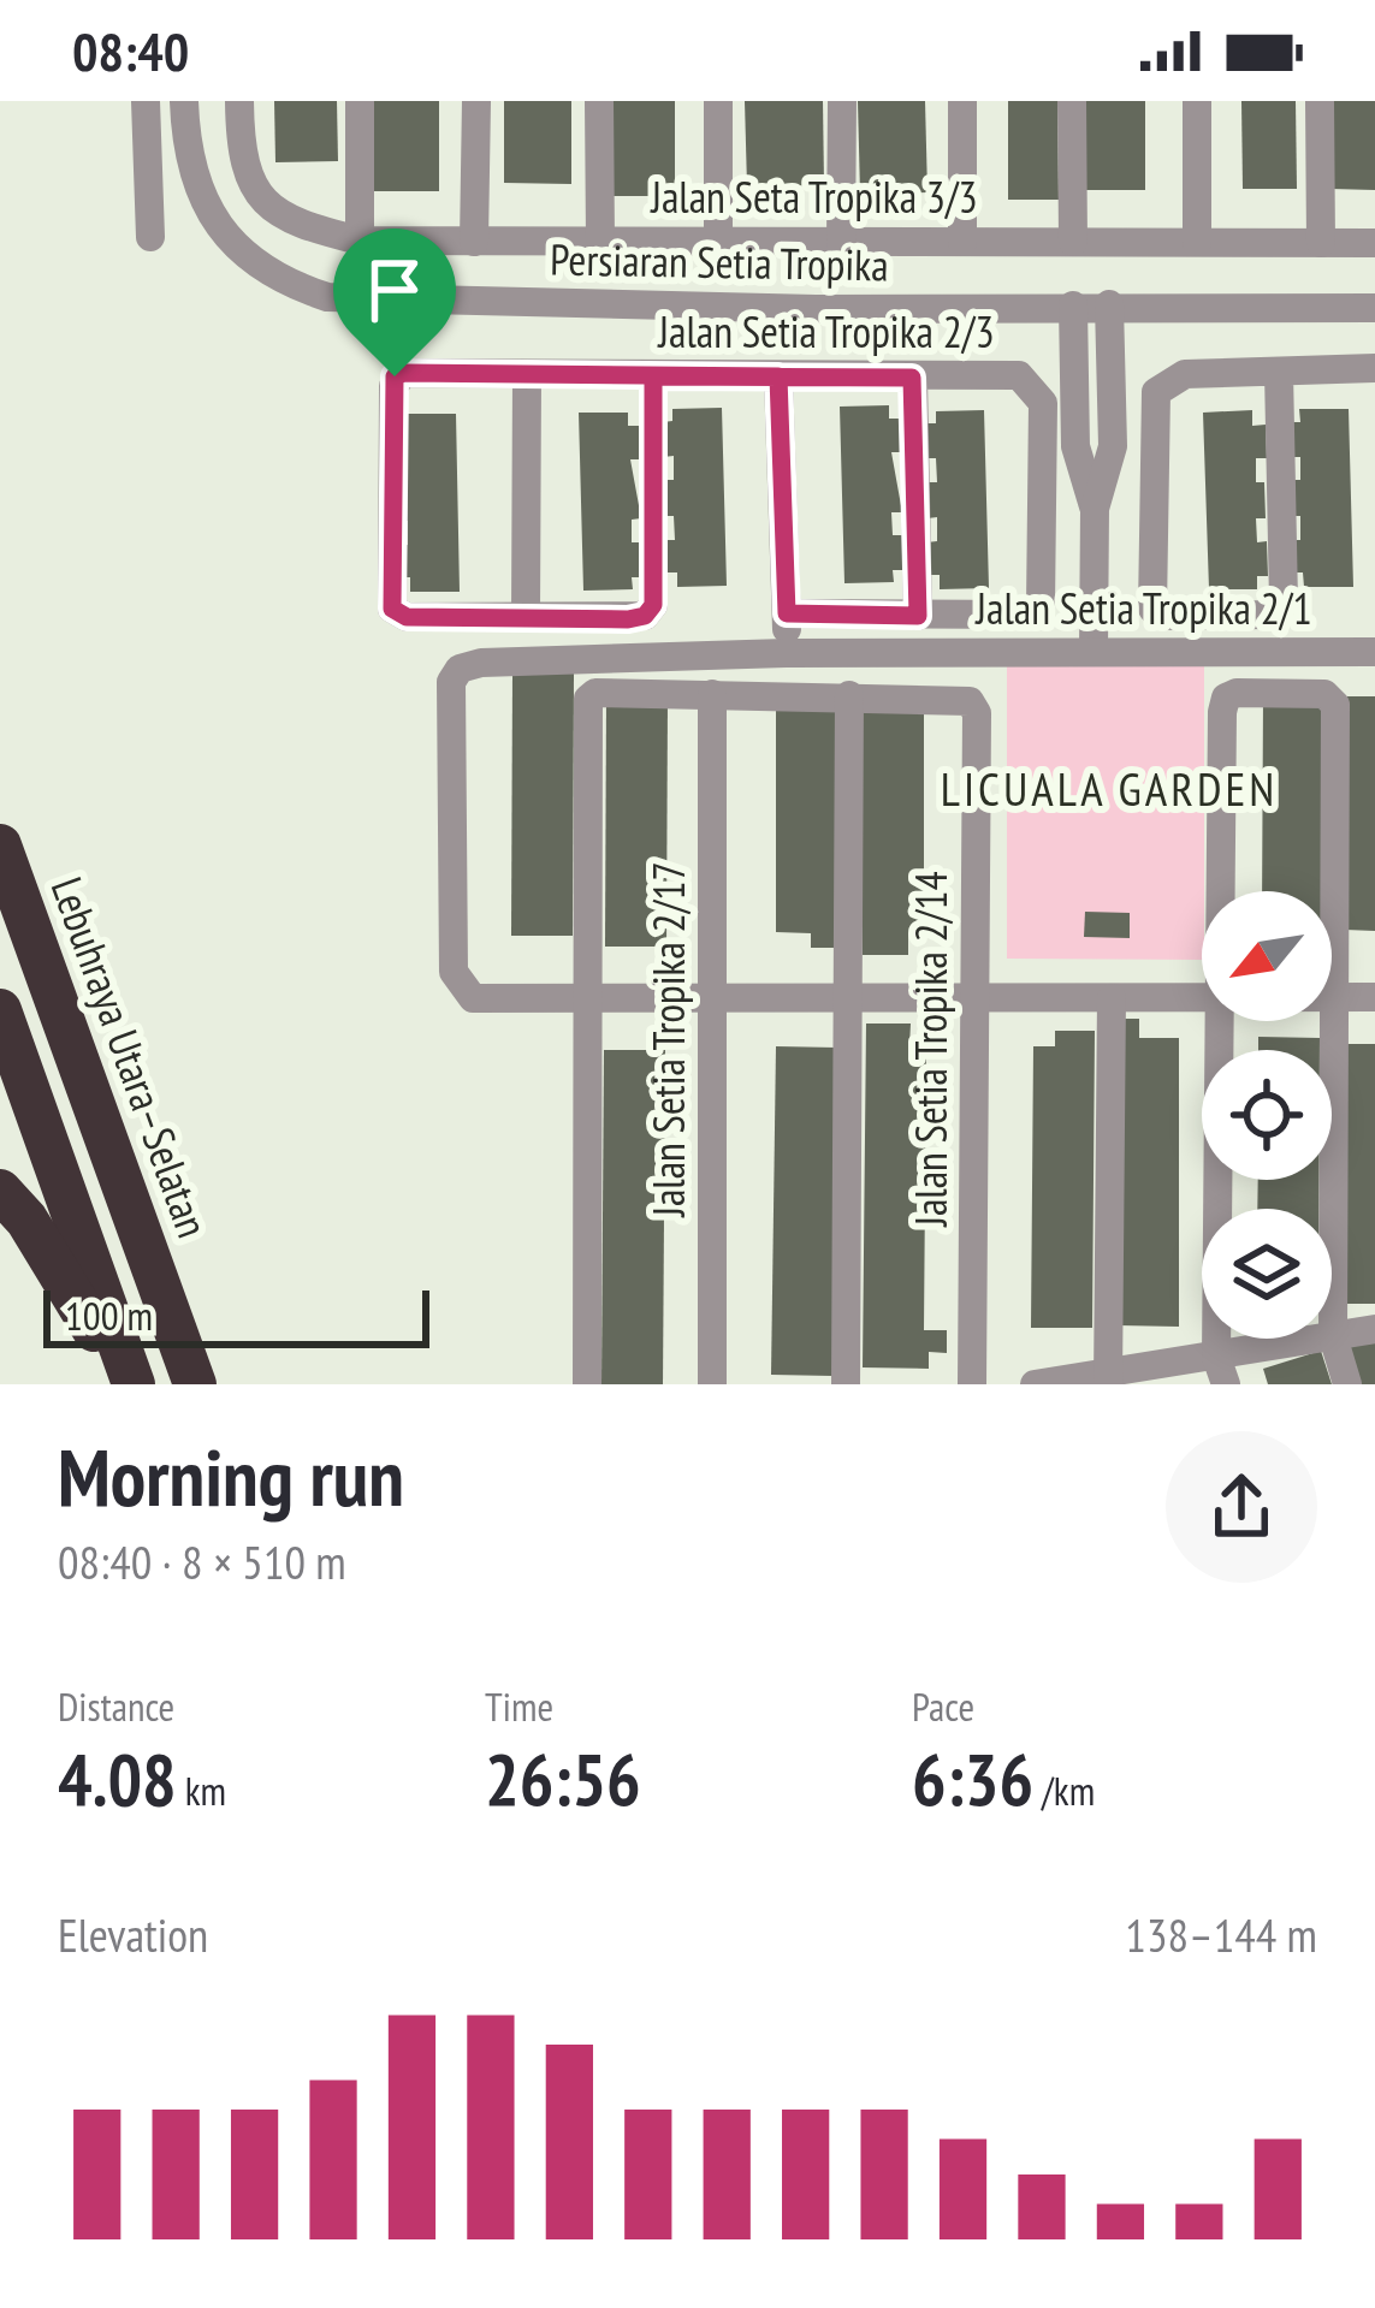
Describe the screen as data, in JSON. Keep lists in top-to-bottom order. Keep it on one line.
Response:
{"streets":{"highway":["Lebuhraya Utara–Selatan"],"street":["Jalan Seta Tropika 3/3","Persiaran Setia Tropika","Jalan Setia Tropika 2/3","Jalan Setia Tropika 2/1","Jalan Setia Tropika 2/17","Jalan Setia Tropika 2/14"]},"districts":["LICUALA GARDEN"],"scale_bar":"100 m","north":"bottom left","page":{"status":"08:40","scale":"100 m","heading":["Morning run","08:40 · 8 × 510 m"],"stats":[["Distance","4.08 km"],["Time","26:56"],["Pace","6:36 /km"]],"chart":["Elevation","138–144 m"]}}
